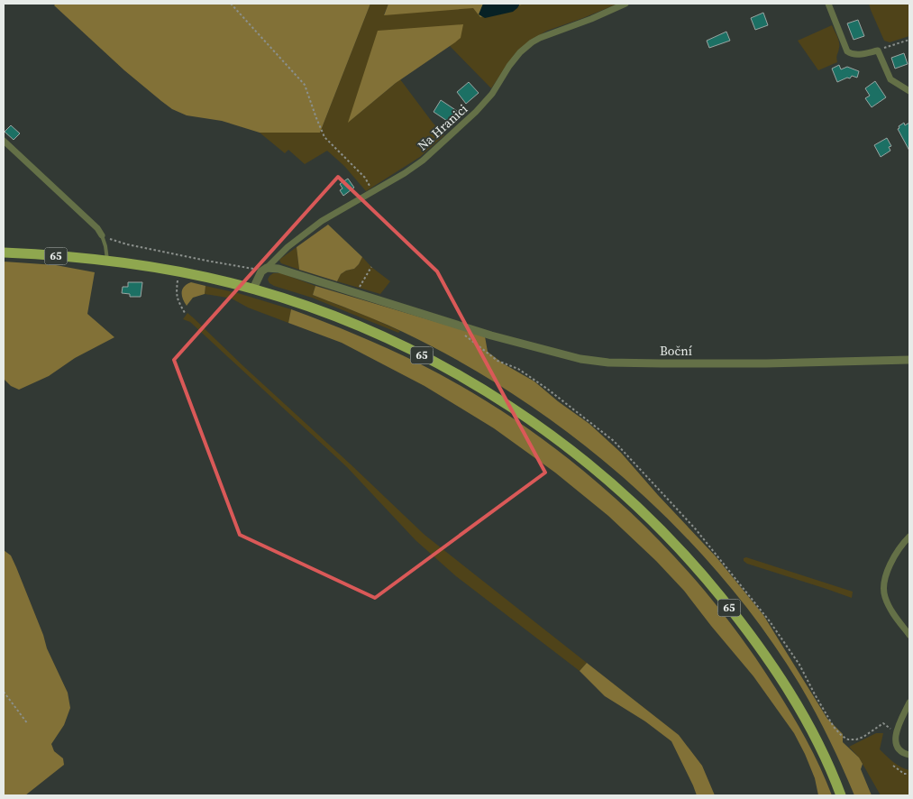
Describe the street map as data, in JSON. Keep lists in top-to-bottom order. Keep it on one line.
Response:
{"streets":{"main road":["65"],"street":["Na Hranici","Boční"]},"crossings":[["Na Hranici","Boční"]]}
